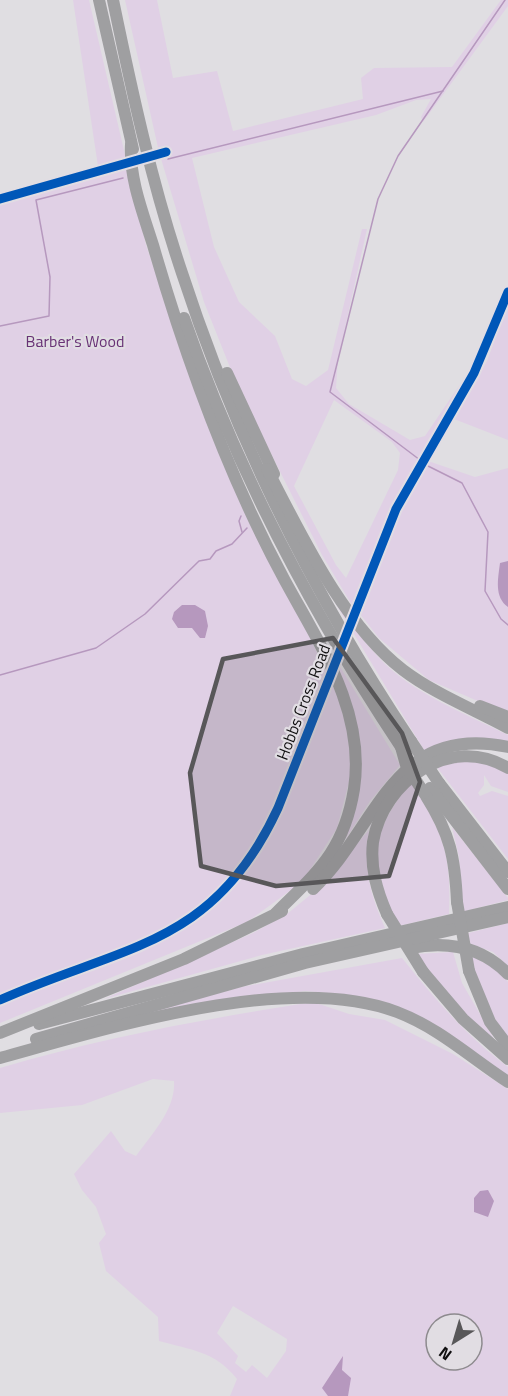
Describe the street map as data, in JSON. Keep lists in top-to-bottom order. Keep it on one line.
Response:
{"streets":{"street":["Hobbs Cross Road"]},"parks":["Barber's Wood"],"north":"bottom left"}
